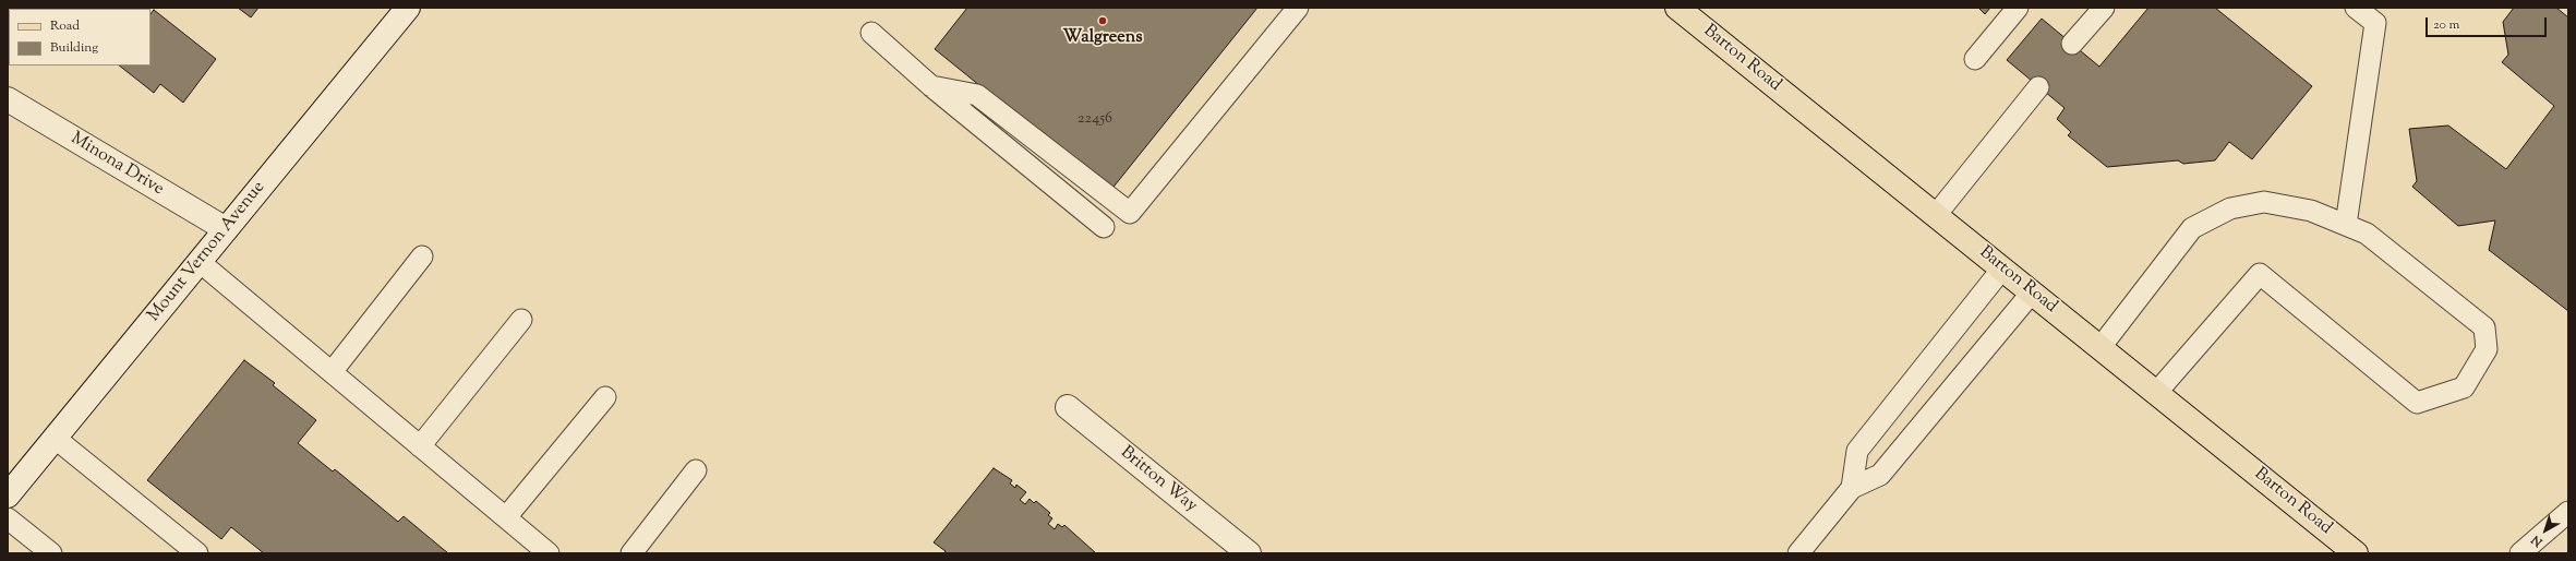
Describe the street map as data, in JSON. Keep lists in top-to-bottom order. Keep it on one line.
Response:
{"streets":{"main road":["Barton Road","Minona Drive","Mount Vernon Avenue","Britton Way"]},"crossings":[["Minona Drive","Mount Vernon Avenue"]],"places":["Walgreens"],"house_numbers":["22456"],"legend":["Road","Building"],"scale_bar":"20 m","north":"bottom left"}
